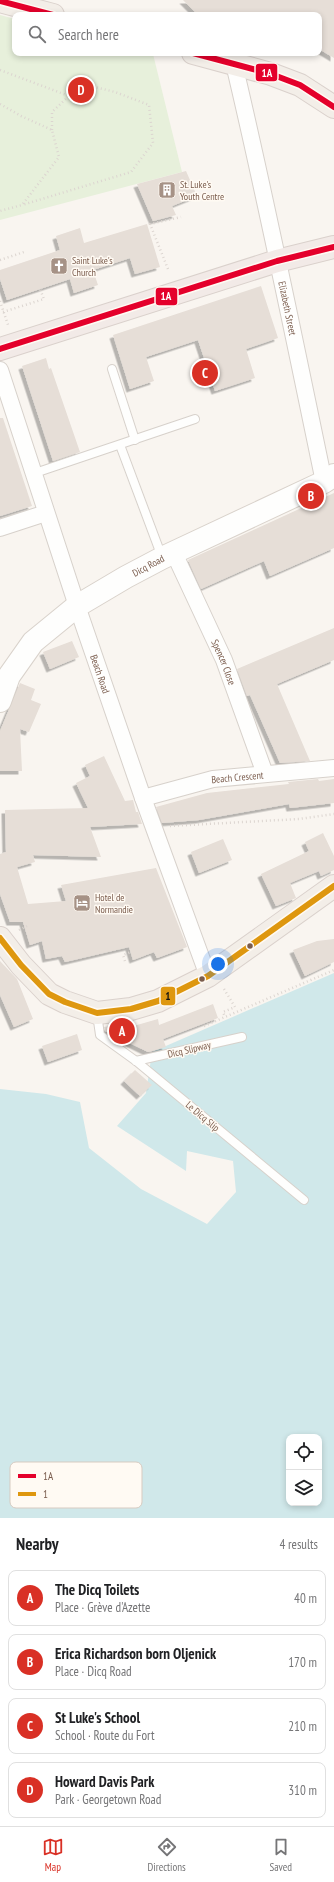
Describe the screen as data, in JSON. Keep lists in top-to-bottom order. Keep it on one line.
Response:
{"streets":{"main road":["Dicq Road"],"street":["Elizabeth Street","Spencer Close","Beach Road","Beach Crescent"],"lane":["Dicq Slipway","Le Dicq Slip"]},"crossings":[["Elizabeth Street","Dicq Road"],["Dicq Road","Spencer Close"],["Dicq Road","Beach Road"],["Spencer Close","Beach Crescent"],["Beach Road","Beach Crescent"],["Dicq Slipway","Le Dicq Slip"]],"places":{"building":["St. Luke's Youth Centre"],"church":["Saint Luke's Church"],"hotel":["Hotel de Normandie"]},"lines":["transit line 1A","transit line 1"],"legend":["1A","1"],"page":{"search":"Search here","pins":["D","C","B","A"],"heading":["Nearby","4 results"],"list":[{"mark":"A","name":"The Dicq Toilets","note":"Place · Grève d'Azette","value":"40 m"},{"mark":"B","name":"Erica Richardson born Oljenick","note":"Place · Dicq Road","value":"170 m"},{"mark":"C","name":"St Luke's School","note":"School · Route du Fort","value":"210 m"},{"mark":"D","name":"Howard Davis Park","note":"Park · Georgetown Road","value":"310 m"}],"nav":["Map","Directions","Saved"]}}
